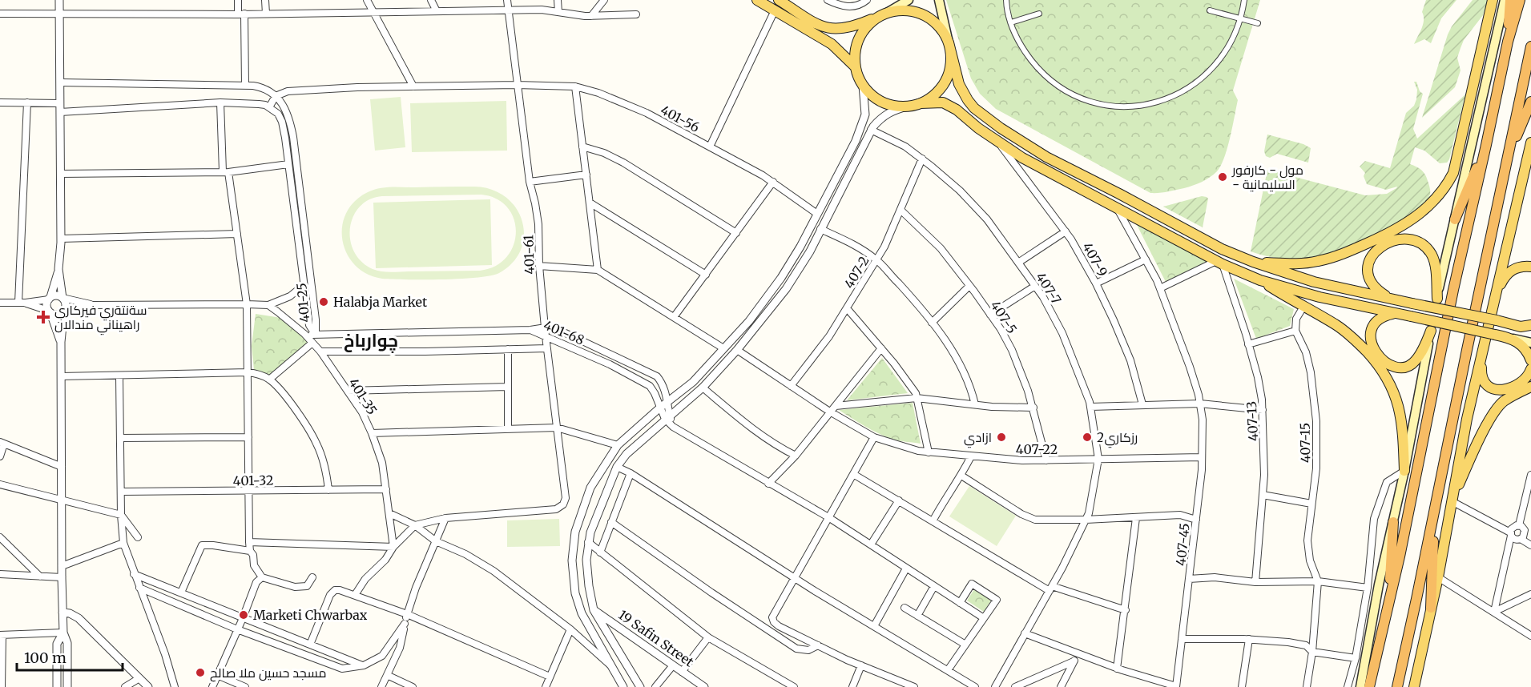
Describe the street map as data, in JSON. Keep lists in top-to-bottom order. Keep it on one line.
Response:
{"streets":{"street":["401-56","401-61","407-9","407-2","407-7","401-25","407-5","401-68","401-35","407-13","407-15","407-22","401-32","407-45","19 Safin Street"]},"crossings":[["401-56","401-61"],["401-56","401-25"],["401-61","401-68"],["407-2","407-7"],["407-2","407-5"],["407-2","407-22"],["407-7","407-22"],["407-5","407-22"],["401-35","401-32"],["407-22","407-45"]],"districts":["چوارباخ"],"places":{"other":["مول - كارفور - السليمانية","Halabja Market","ازادي","رزكاري2","Marketi Chwarbax","مسجد حسین ملا صالح"],"health":["سةنتةري فيركاري راهيناني مندالان"]},"scale_bar":"100 m"}
